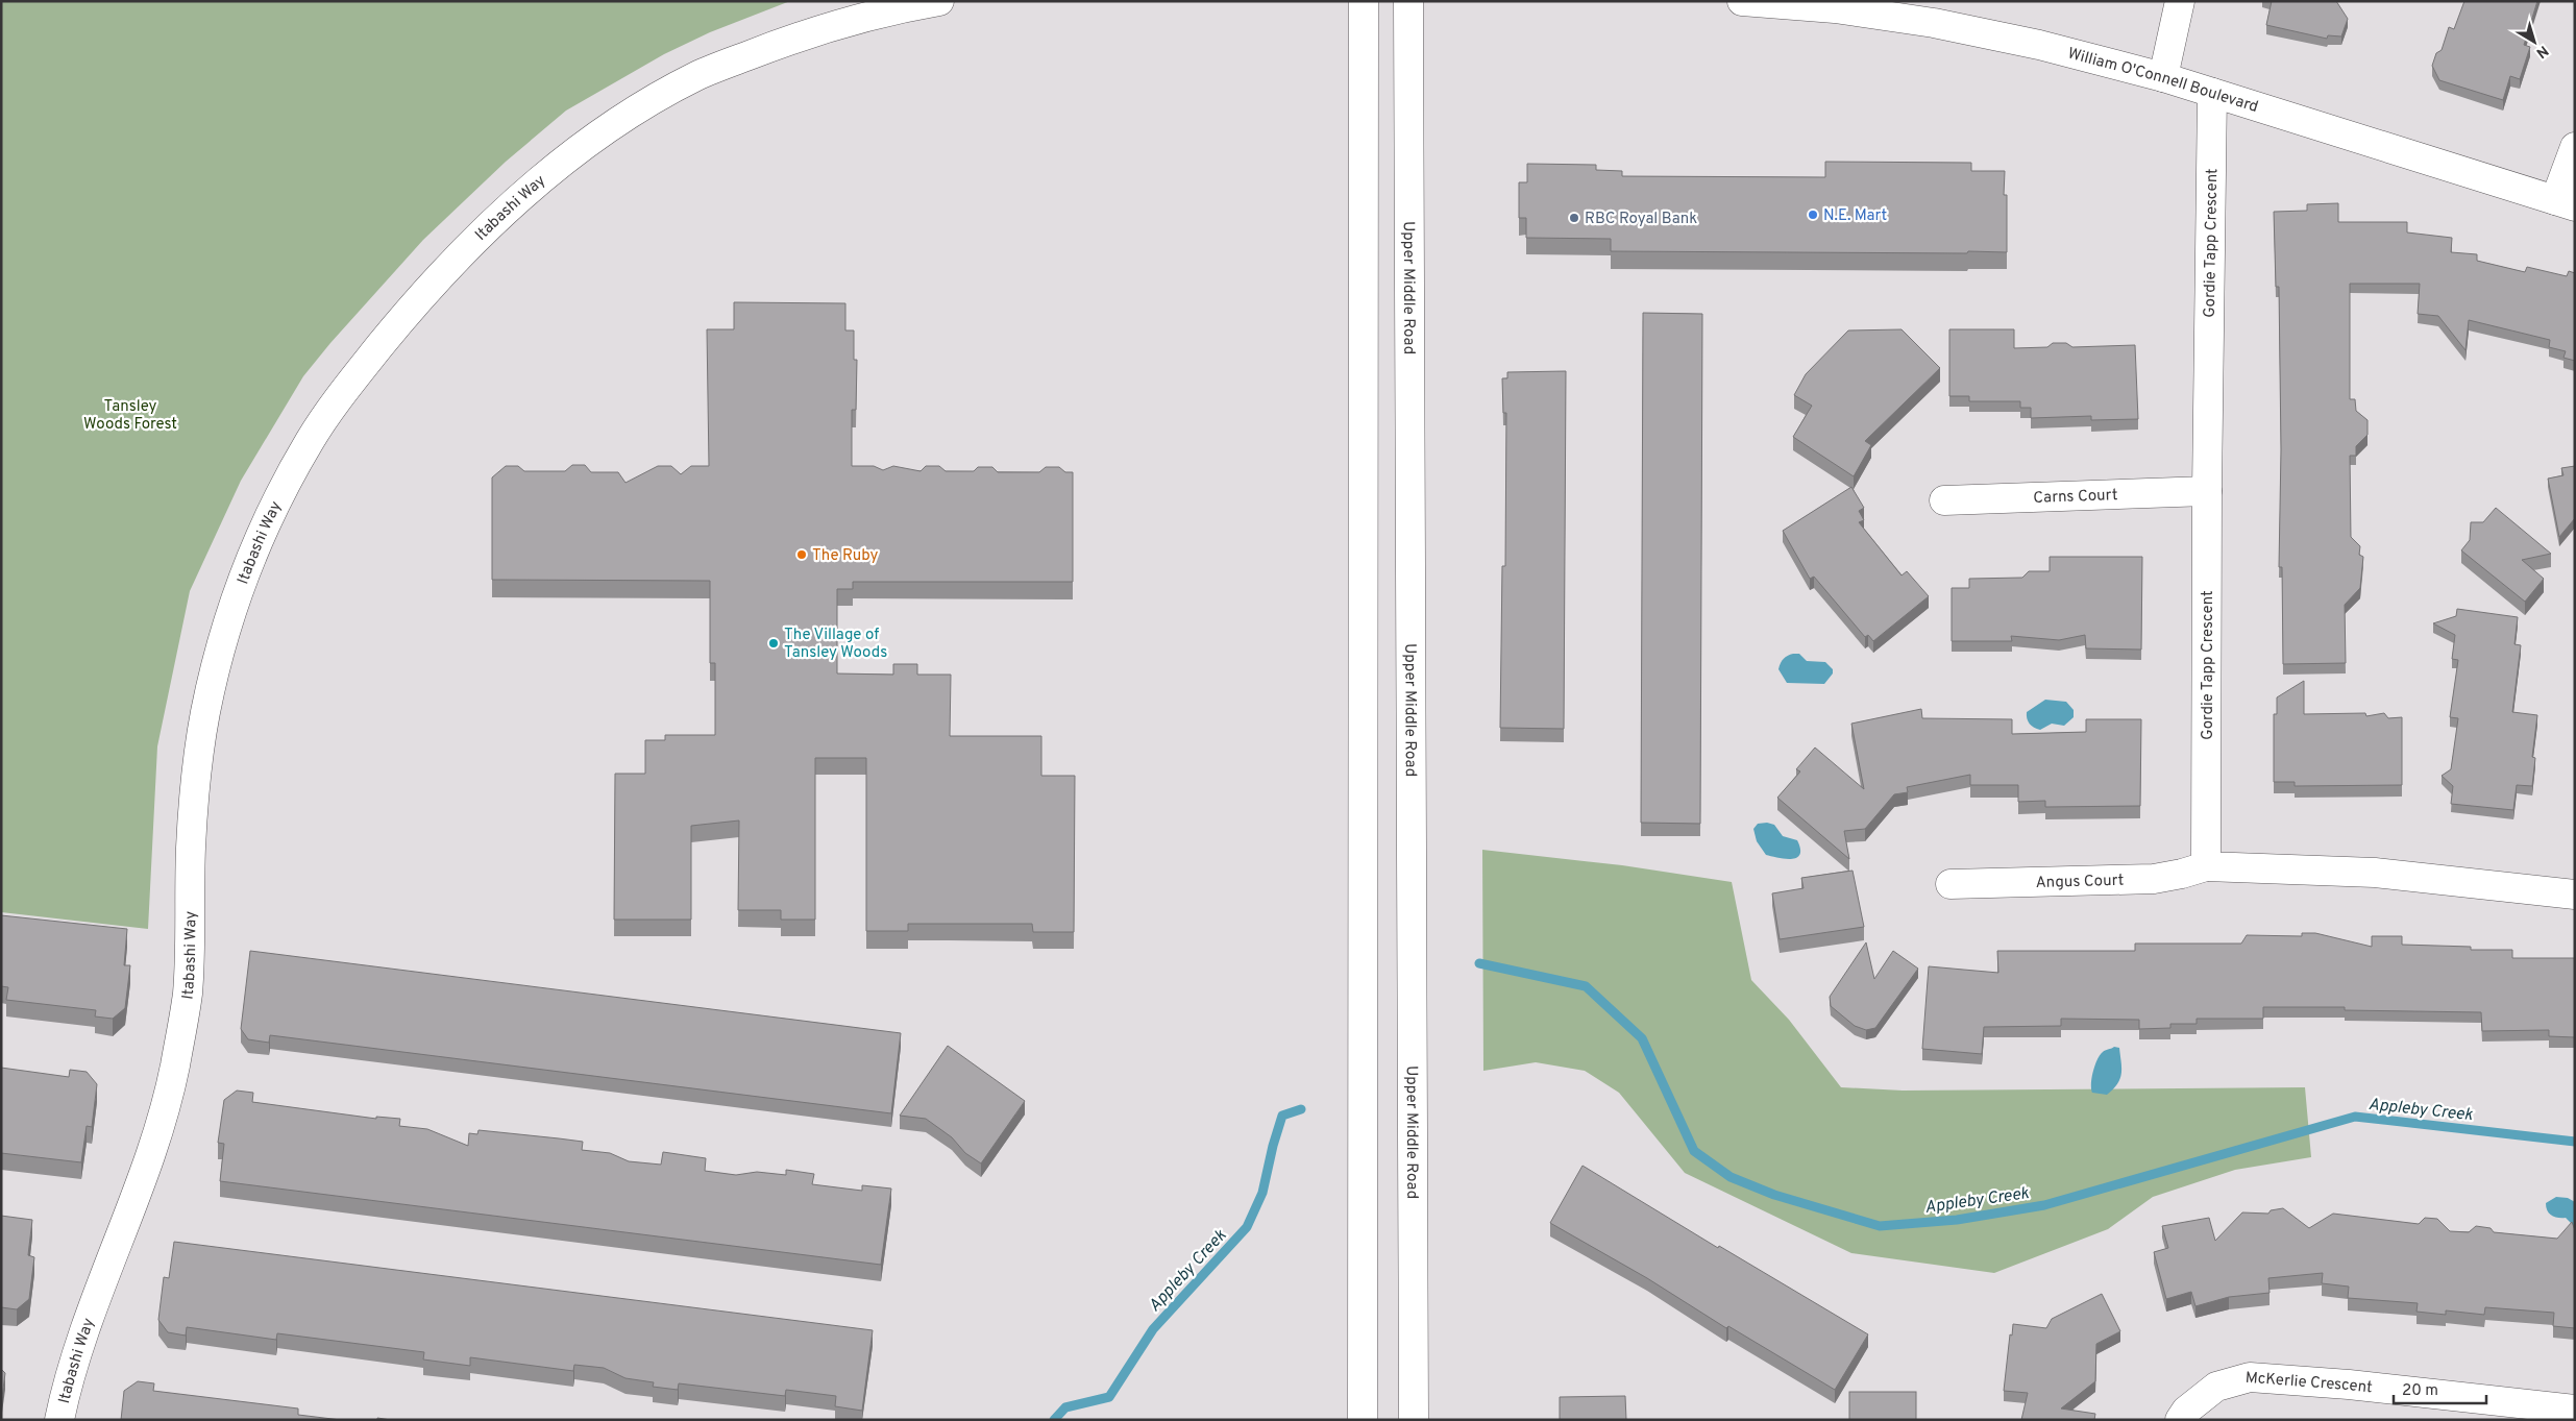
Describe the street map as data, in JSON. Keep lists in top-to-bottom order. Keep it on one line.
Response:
{"streets":{"street":["William O'Connell Boulevard","Itabashi Way","Gordie Tapp Crescent","Upper Middle Road","Carns Court","Angus Court","McKerlie Crescent"]},"crossings":[["William O'Connell Boulevard","Gordie Tapp Crescent"],["Gordie Tapp Crescent","Carns Court"],["Gordie Tapp Crescent","Angus Court"]],"water":["Appleby Creek"],"parks":["Tansley Woods Forest"],"places":["N.E. Mart","RBC Royal Bank","The Ruby","The Village of Tansley Woods"],"scale_bar":"20 m","north":"bottom right"}
